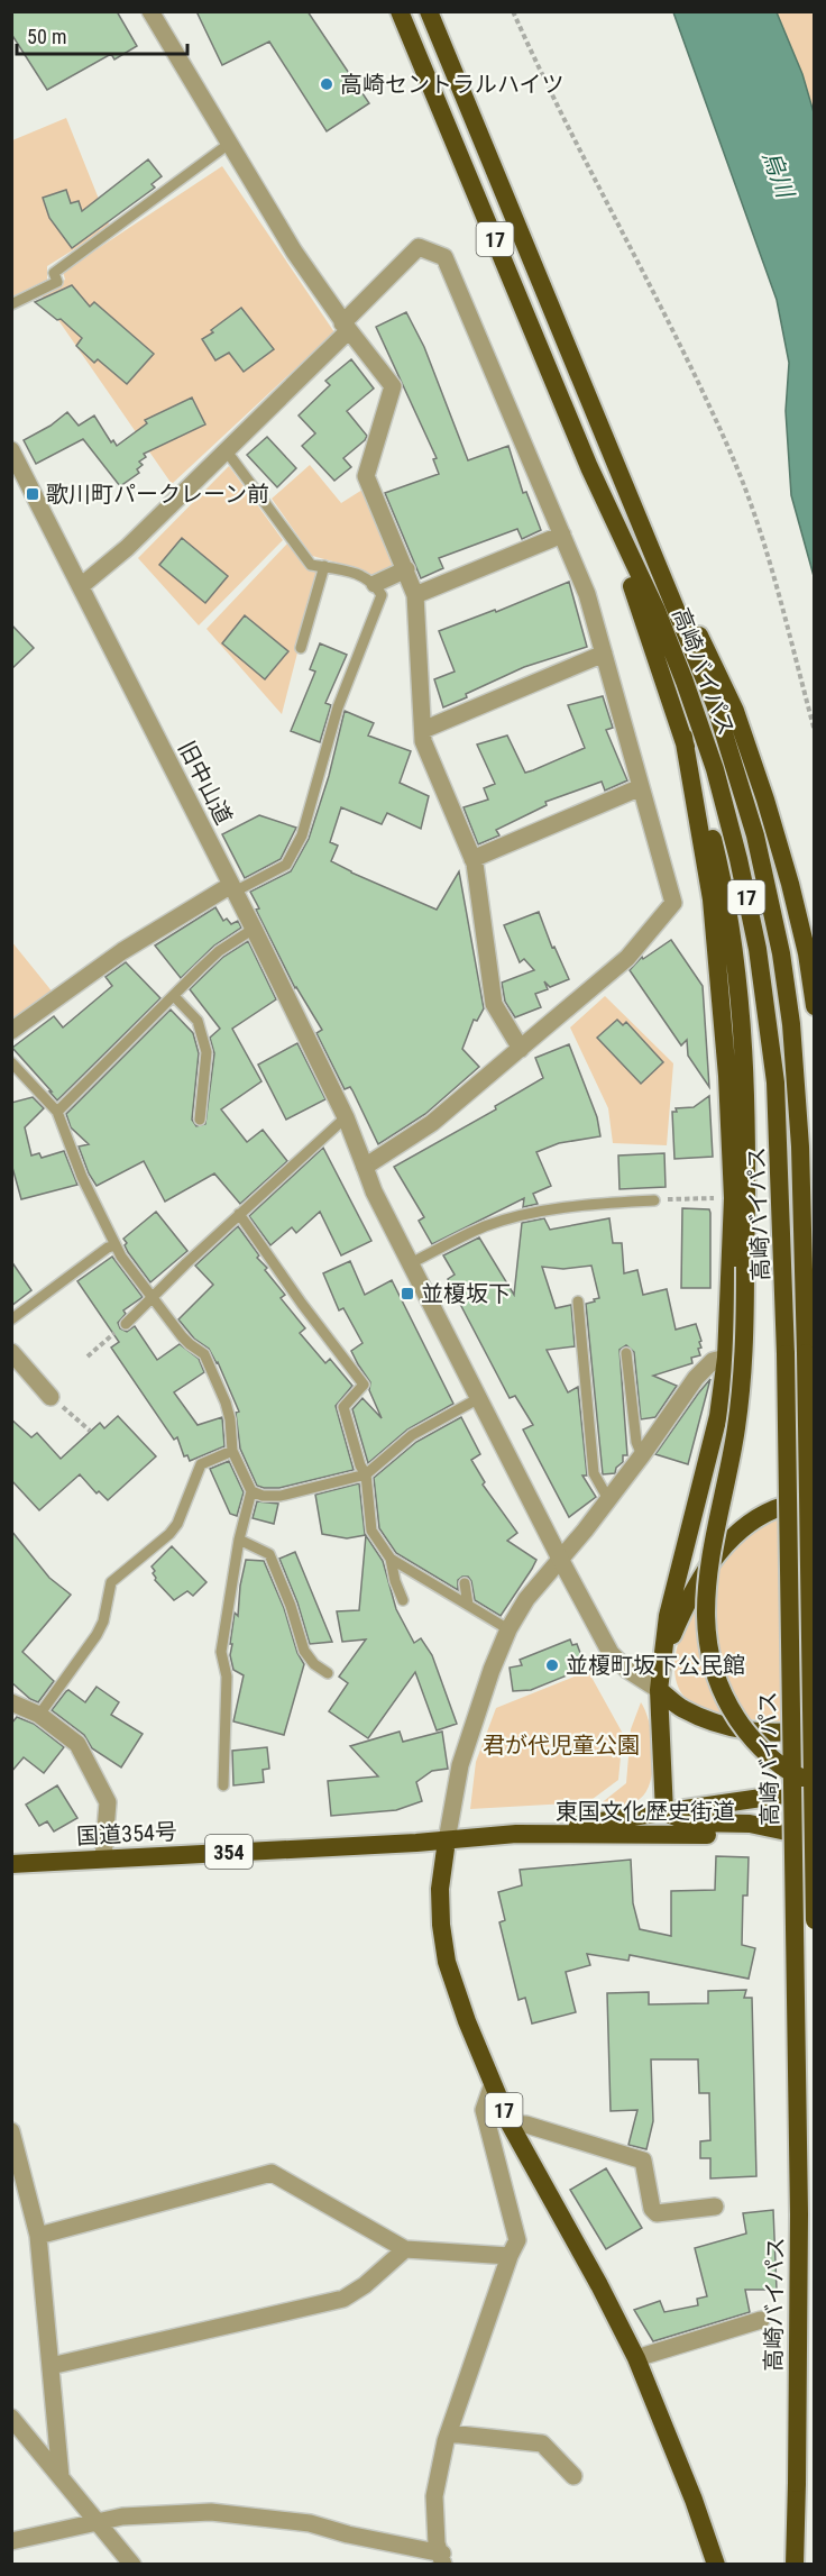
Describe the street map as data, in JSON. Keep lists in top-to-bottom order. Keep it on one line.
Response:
{"streets":{"highway":["17","高崎バイパス","東国文化歴史街道","国道354号","354"],"street":["旧中山道"]},"crossings":[["17","東国文化歴史街道"],["17","国道354号"],["東国文化歴史街道","国道354号"]],"water":["烏川"],"parks":["君が代児童公園"],"places":{"other":["高崎セントラルハイツ","並榎町坂下公民館"],"transit":["歌川町パークレーン前","並榎坂下"]},"scale_bar":"50 m"}
